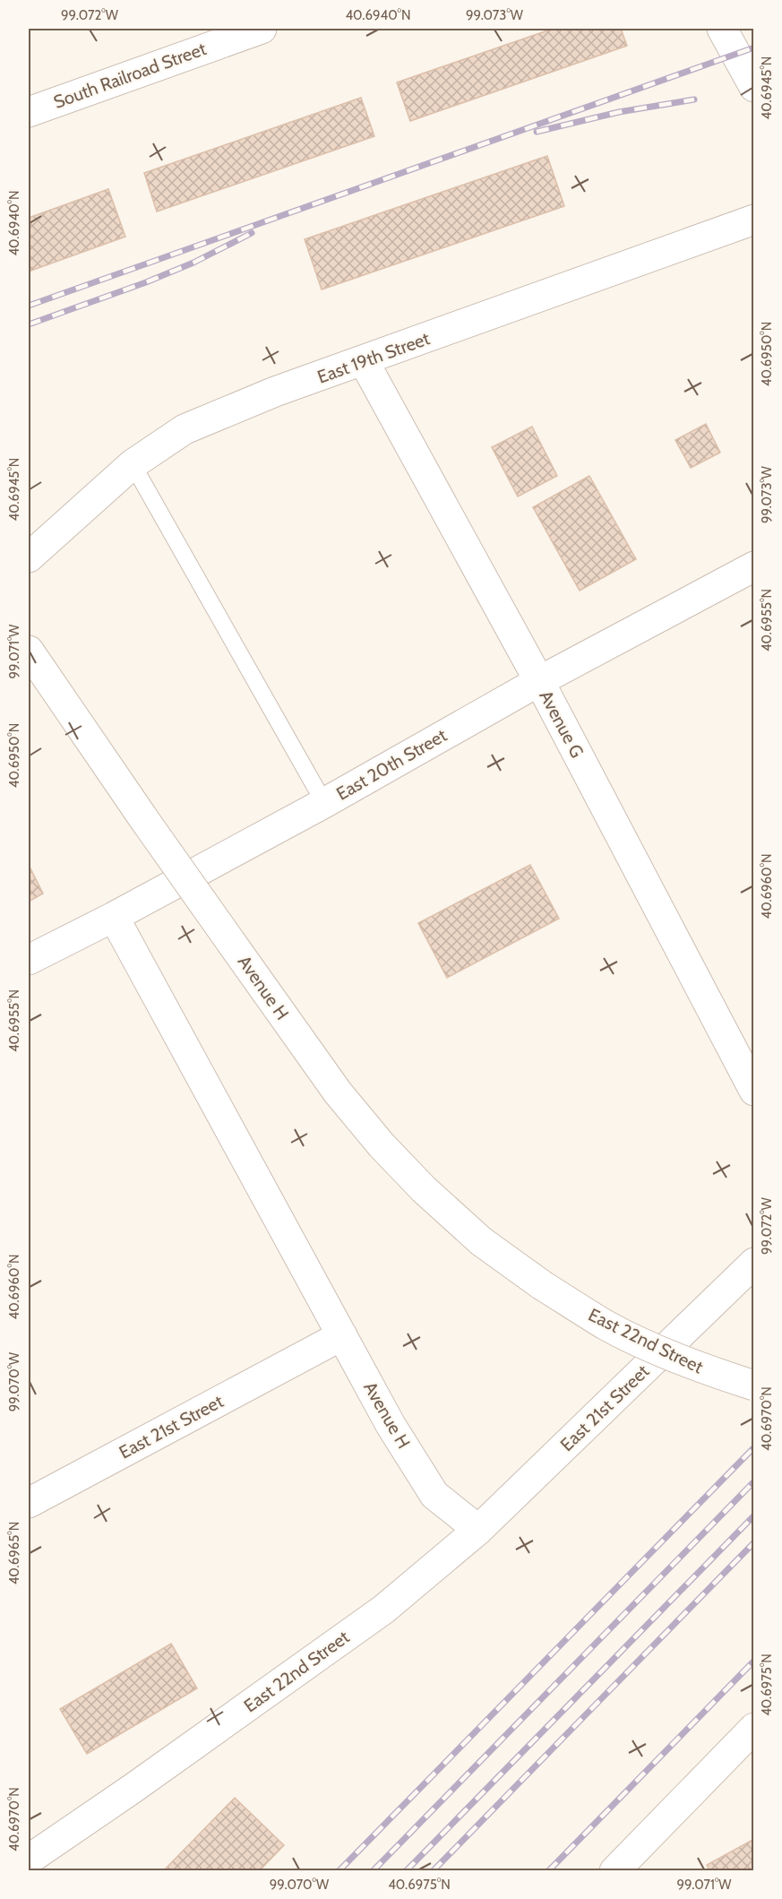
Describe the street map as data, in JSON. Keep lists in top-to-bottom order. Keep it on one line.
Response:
{"streets":{"street":["South Railroad Street","East 19th Street","Avenue G","East 20th Street","Avenue H","East 22nd Street","East 21st Street"]},"crossings":[["East 19th Street","Avenue G"],["Avenue G","East 20th Street"],["East 20th Street","Avenue H"],["Avenue H","East 22nd Street"],["Avenue H","East 21st Street"],["East 22nd Street","East 21st Street"]],"coordinates":["99.072°W","40.6940°N","99.073°W","40.6945°N","40.6950°N","40.6955°N","99.071°W","40.6960°N","99.070°W","40.6970°N","40.6965°N","40.6975°N"]}
